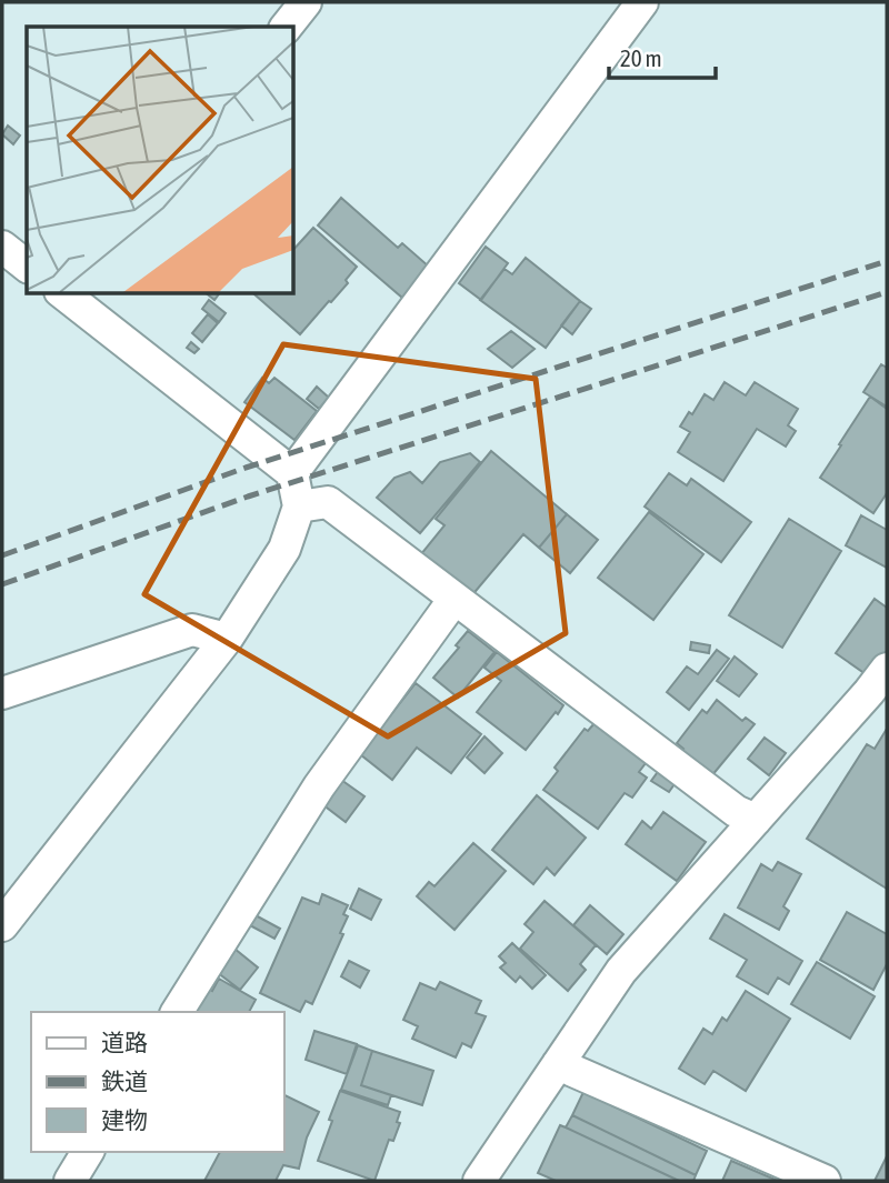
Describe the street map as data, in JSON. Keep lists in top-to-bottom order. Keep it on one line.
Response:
{"legend":["道路","鉄道","建物"],"scale_bar":"20 m"}
